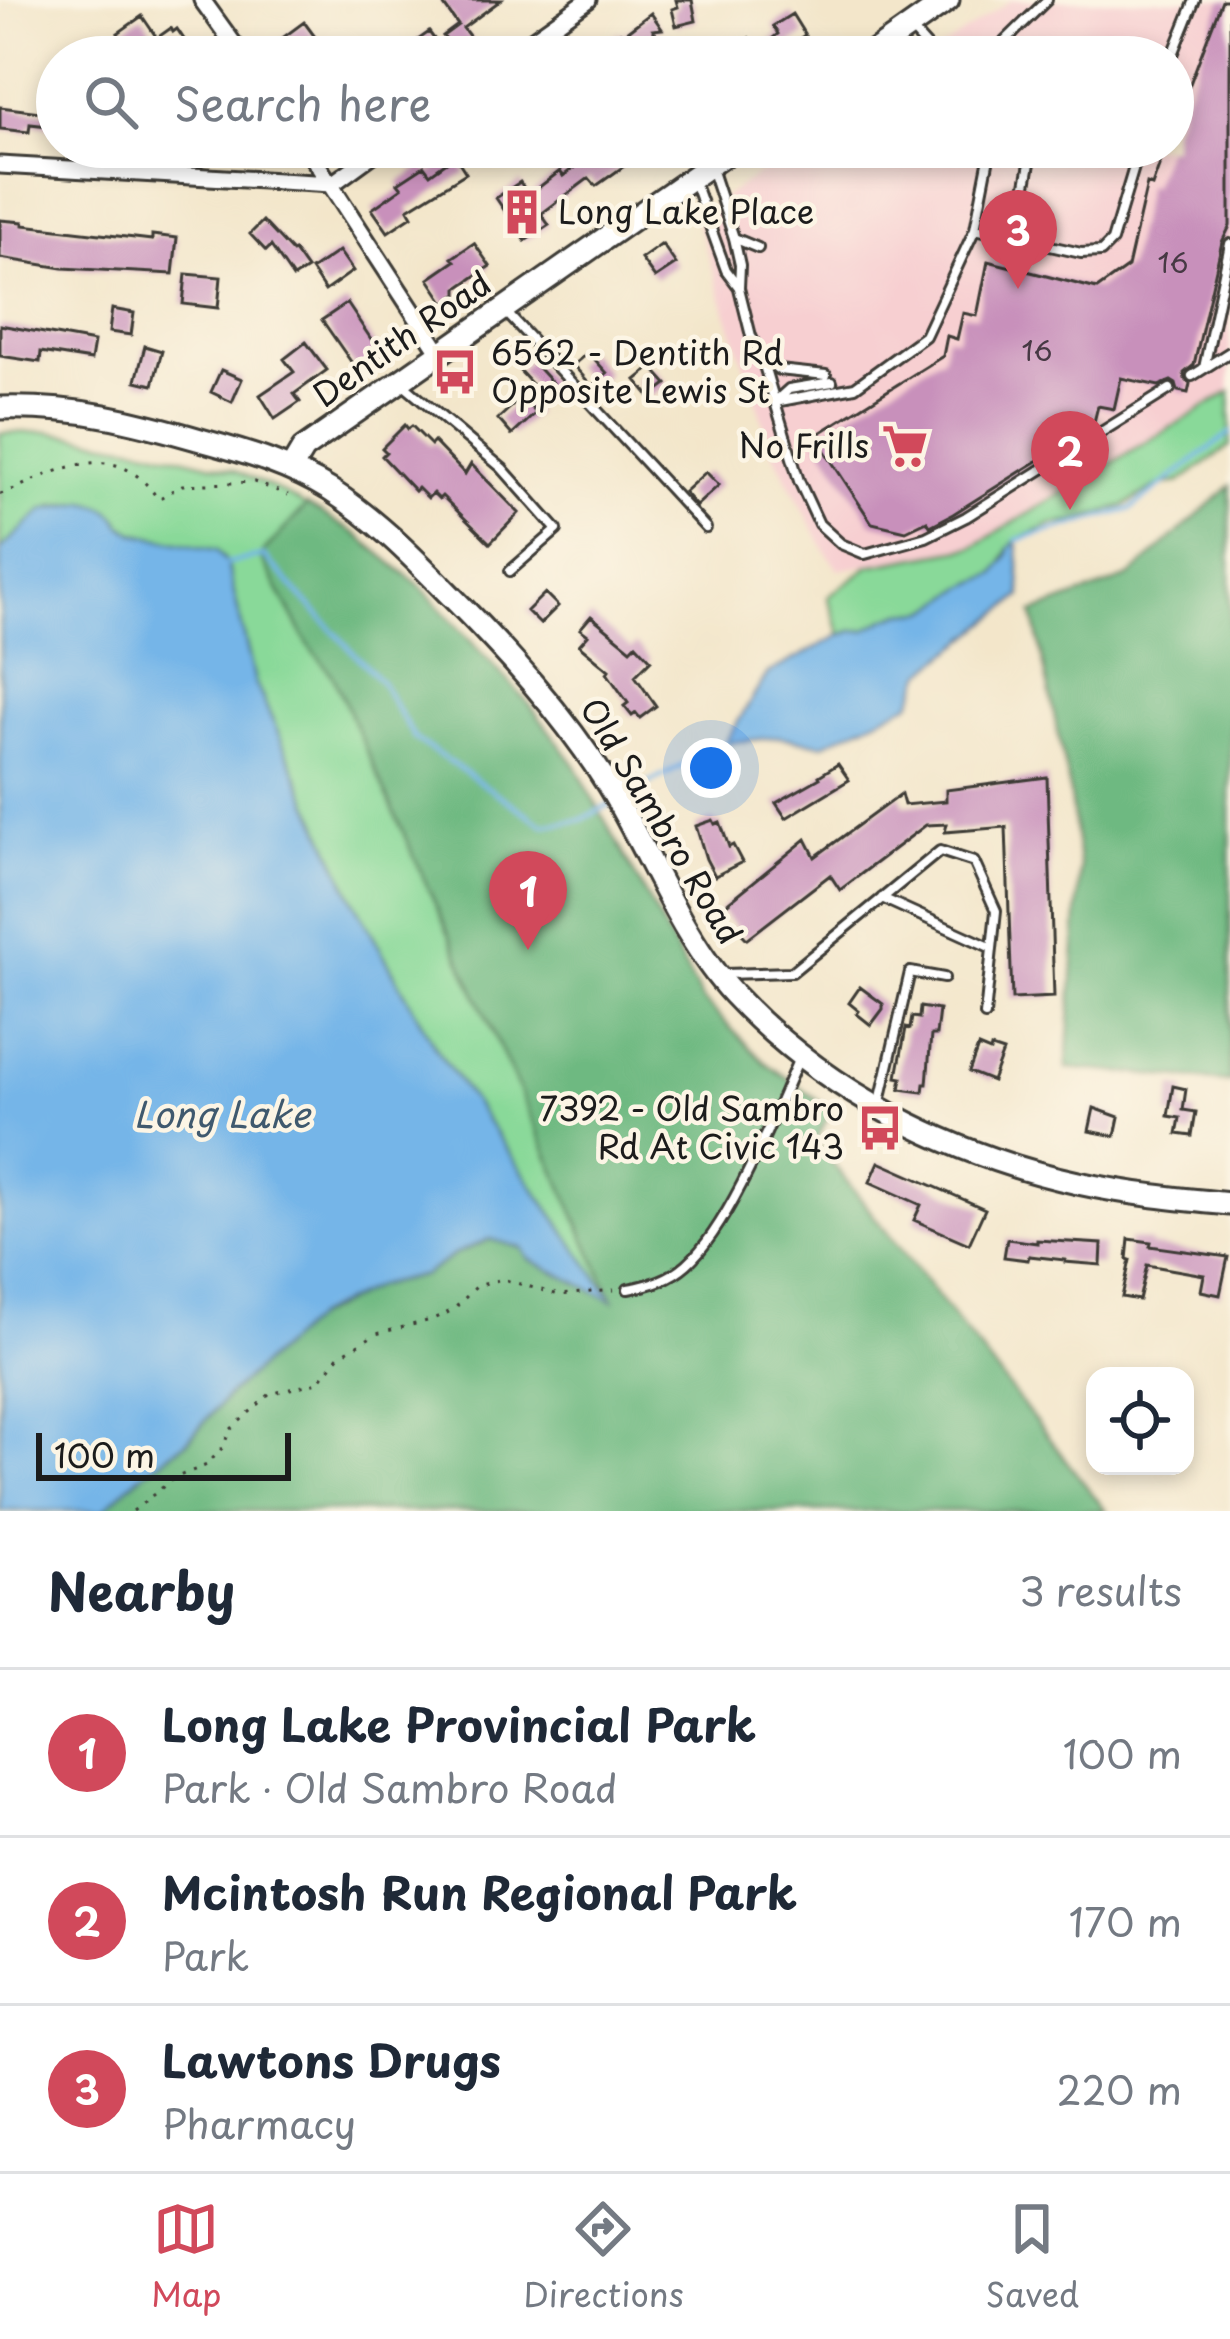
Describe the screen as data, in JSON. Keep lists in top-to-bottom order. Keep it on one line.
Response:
{"streets":{"main road":["Dentith Road","Old Sambro Road"]},"crossings":[["Dentith Road","Old Sambro Road"]],"water":["Long Lake"],"places":{"building":["Long Lake Place"],"bus stop":["6562 - Dentith Rd Opposite Lewis St","7392 - Old Sambro Rd At Civic 143"],"supermarket":["No Frills"]},"house_numbers":["16","16"],"scale_bar":"100 m","page":{"search":"Search here","pins":["3","2","1"],"scale":"100 m","heading":["Nearby","3 results"],"list":[{"mark":"1","name":"Long Lake Provincial Park","note":"Park · Old Sambro Road","value":"100 m"},{"mark":"2","name":"Mcintosh Run Regional Park","note":"Park","value":"170 m"},{"mark":"3","name":"Lawtons Drugs","note":"Pharmacy","value":"220 m"}],"nav":["Map","Directions","Saved"]}}
